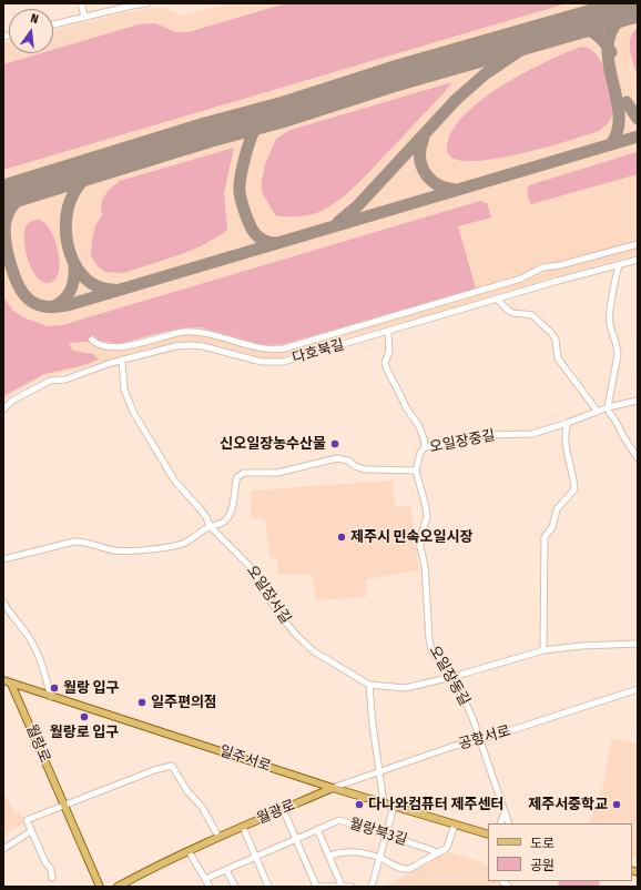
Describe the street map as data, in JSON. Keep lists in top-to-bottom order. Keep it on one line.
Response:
{"streets":{"main road":["월랑로","일주서로","월광로"],"street":["다호북길","오일장중길","오일장서길","오일장동길","공항서로","월랑북3길"]},"crossings":[["다호북길","오일장서길"],["오일장중길","오일장서길"],["오일장중길","오일장동길"],["오일장동길","공항서로"],["공항서로","일주서로"],["공항서로","월광로"],["월랑로","일주서로"],["일주서로","월광로"]],"places":["신오일장농수산물","제주시 민속오일시장","월랑 입구","일주편의점","월랑로 입구","다나와컴퓨터 제주센터","제주서중학교"],"legend":["도로","공원"],"north":"top"}
